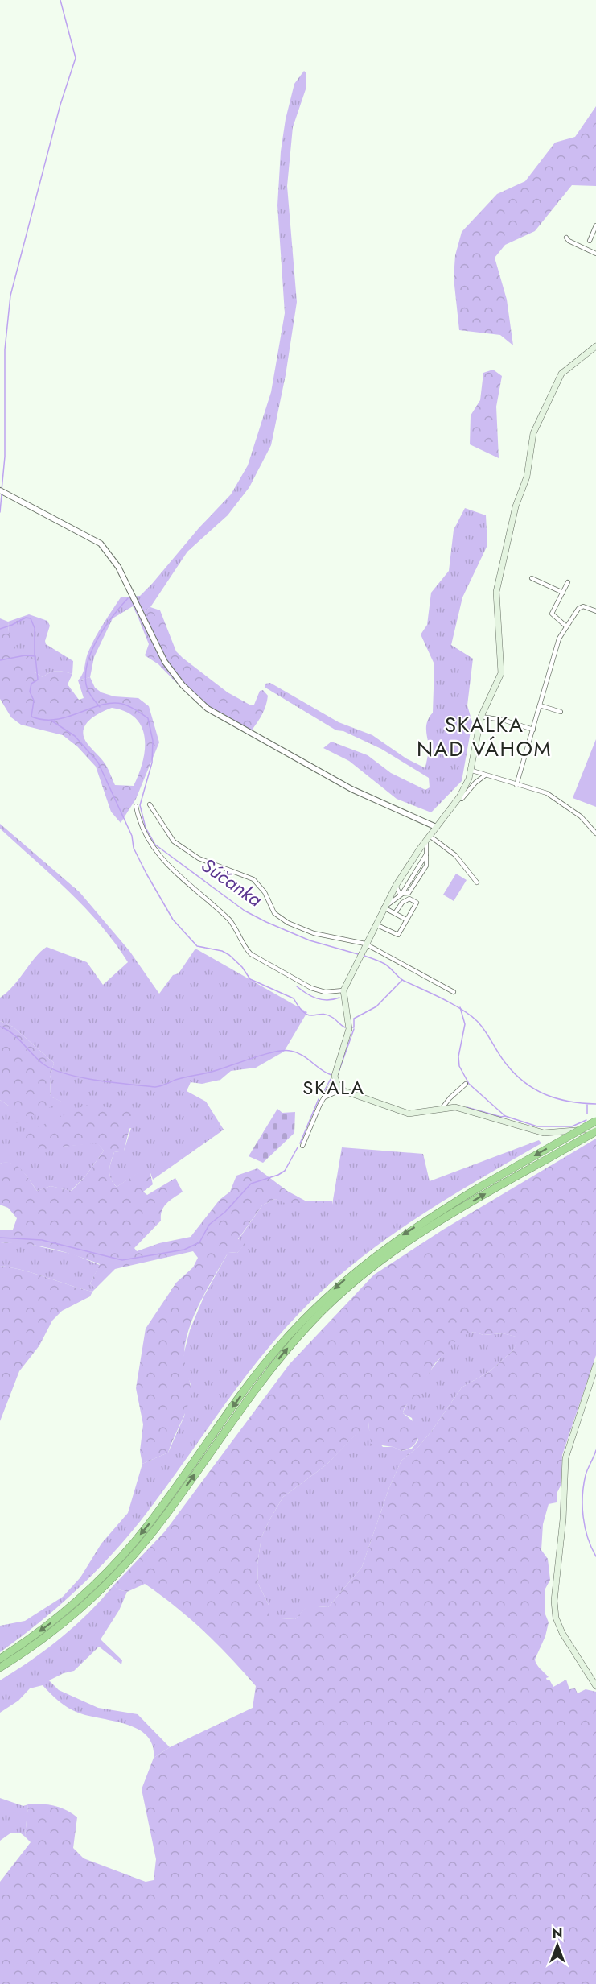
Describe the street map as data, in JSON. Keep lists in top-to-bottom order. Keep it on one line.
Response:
{"districts":["SKALKA NAD VÁHOM","SKALA"],"water":["Súčanka"],"north":"top"}
